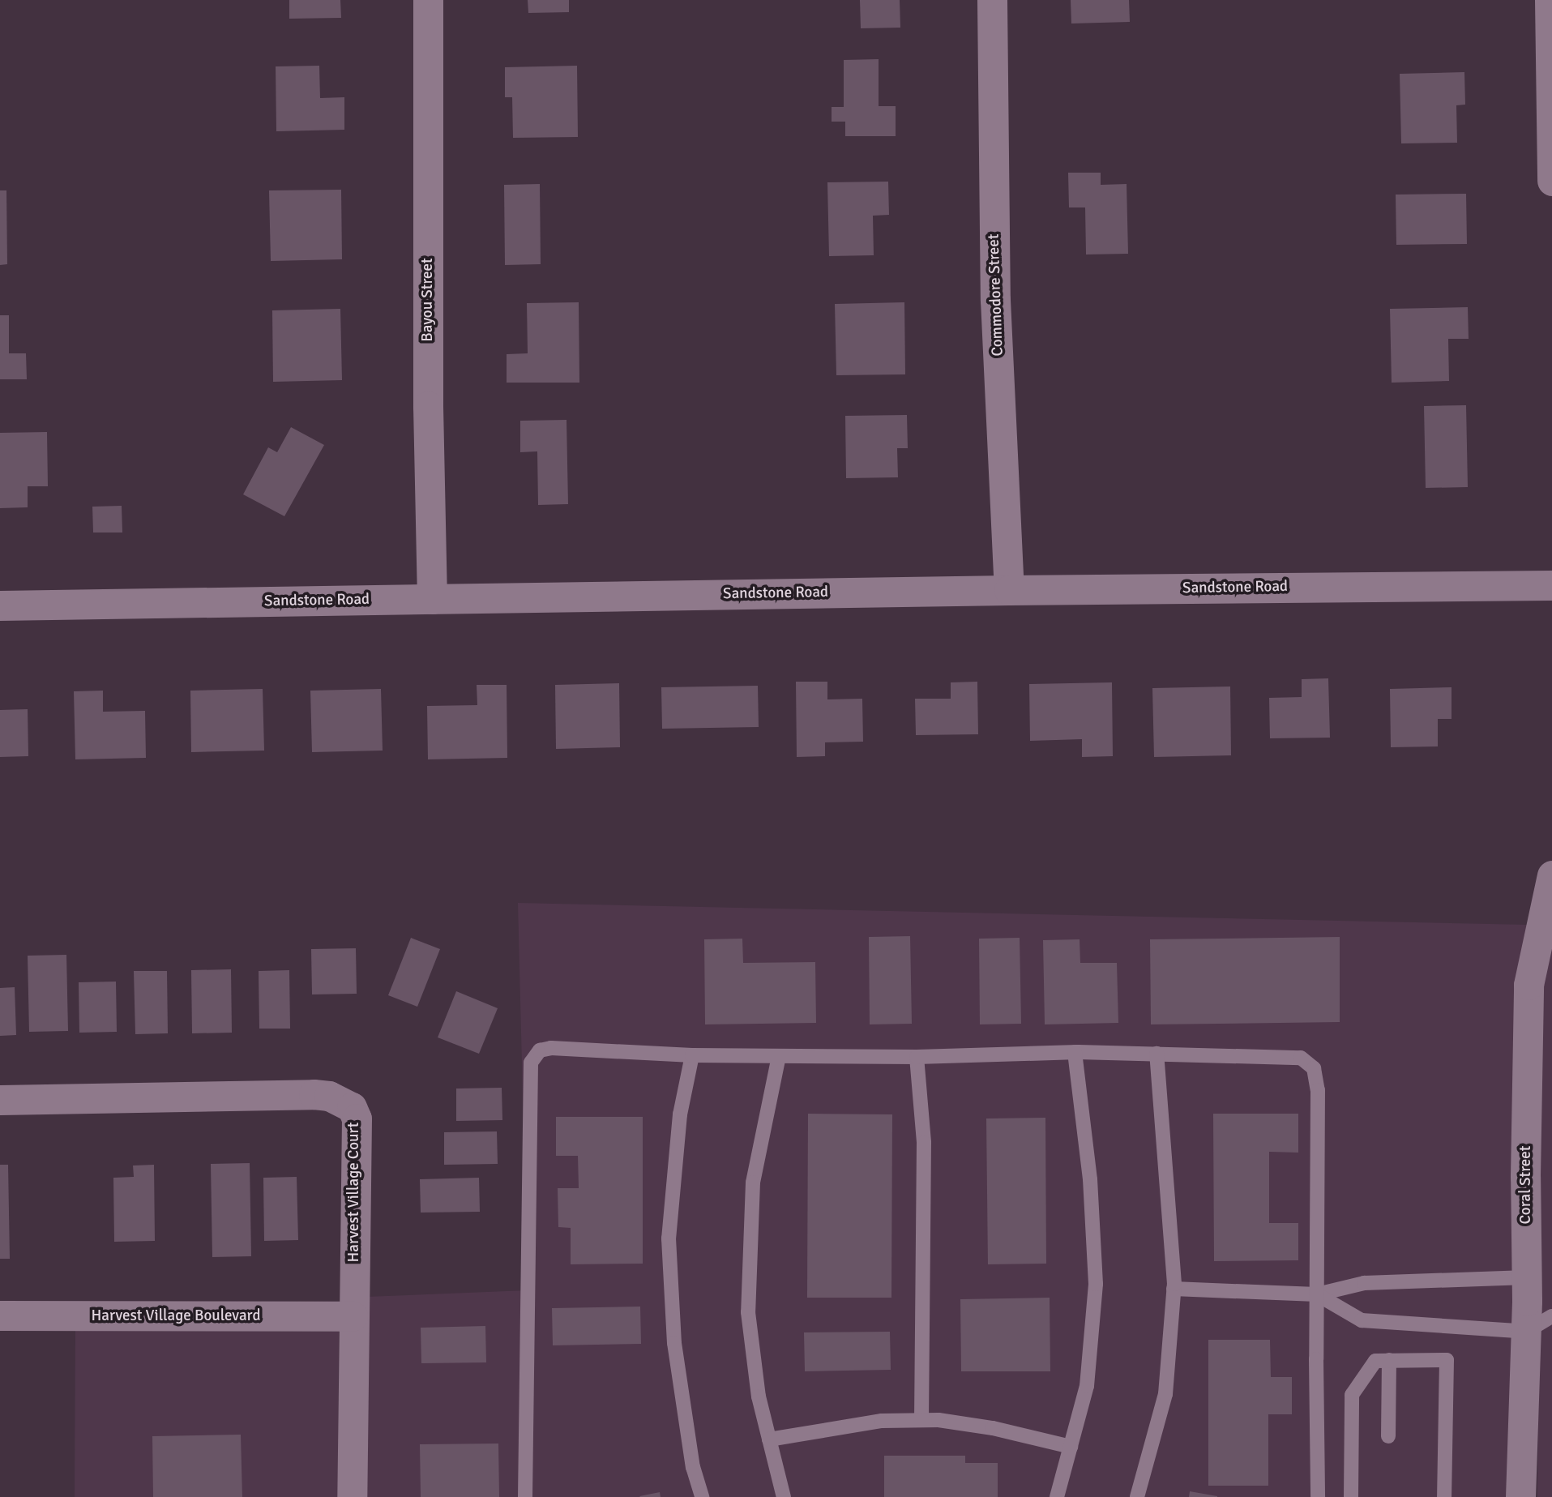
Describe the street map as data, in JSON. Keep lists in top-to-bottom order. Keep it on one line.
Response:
{"streets":{"street":["Commodore Street","Bayou Street","Sandstone Road","Coral Street","Harvest Village Court","Harvest Village Boulevard"]},"crossings":[["Commodore Street","Sandstone Road"],["Bayou Street","Sandstone Road"],["Harvest Village Court","Harvest Village Boulevard"]]}
